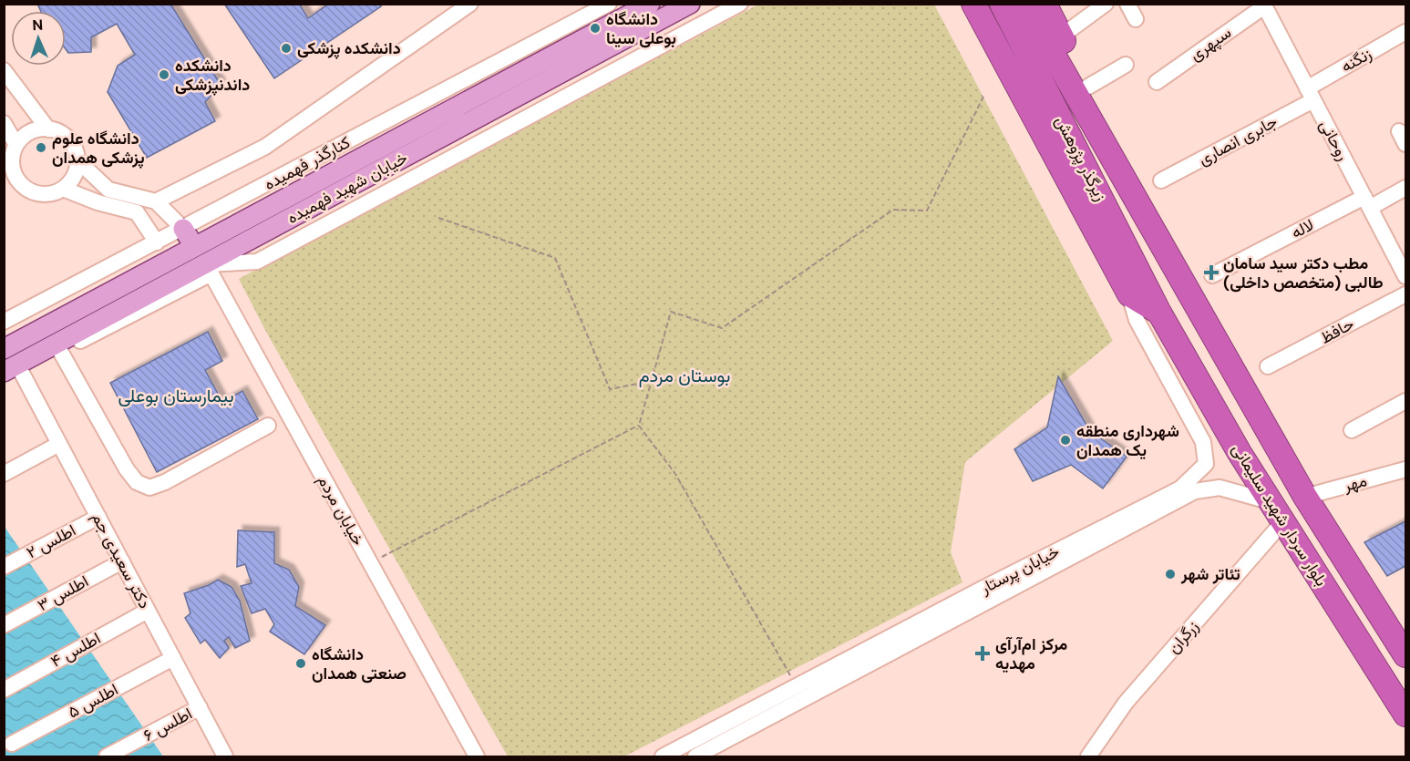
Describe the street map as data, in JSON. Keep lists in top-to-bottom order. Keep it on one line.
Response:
{"streets":{"highway":["زیرگذر پژوهش","بلوار سردار شهید سلیمانی"],"main road":["خیابان شهید فهمیده"],"street":["سپهری","زنگنه","جابری انصاری","روحانی","کنارگذر فهمیده","لاله","حافظ","مهر","خیابان مردم","اطلس ۲","دکتر سعیدی جم","خیابان پرستار","اطلس ۳","زرگران","اطلس ۴","اطلس ۵","اطلس ۶"]},"crossings":[["سپهری","روحانی"],["زنگنه","جابری انصاری"],["زنگنه","روحانی"],["جابری انصاری","روحانی"],["روحانی","لاله"],["زیرگذر پژوهش","بلوار سردار شهید سلیمانی"],["خیابان شهید فهمیده","خیابان مردم"],["خیابان شهید فهمیده","دکتر سعیدی جم"],["مهر","بلوار سردار شهید سلیمانی"],["بلوار سردار شهید سلیمانی","خیابان پرستار"],["بلوار سردار شهید سلیمانی","زرگران"],["اطلس ۲","دکتر سعیدی جم"],["دکتر سعیدی جم","اطلس ۳"],["دکتر سعیدی جم","اطلس ۴"],["دکتر سعیدی جم","اطلس ۵"],["دکتر سعیدی جم","اطلس ۶"],["خیابان پرستار","زرگران"]],"districts":["بوستان مردم","بیمارستان بوعلی"],"places":{"other":["دانشگاه بوعلی سینا","دانشکده پزشکی","دانشکده داندنپزشکی","دانشگاه علوم پزشکی همدان","شهرداری منطقه یک همدان","تئاتر شهر","دانشگاه صنعتی همدان"],"health":["مطب دکتر سید سامان طالبی (متخصص داخلی)","مرکز ام‌آر‌آی مهدیه"]},"north":"top"}
